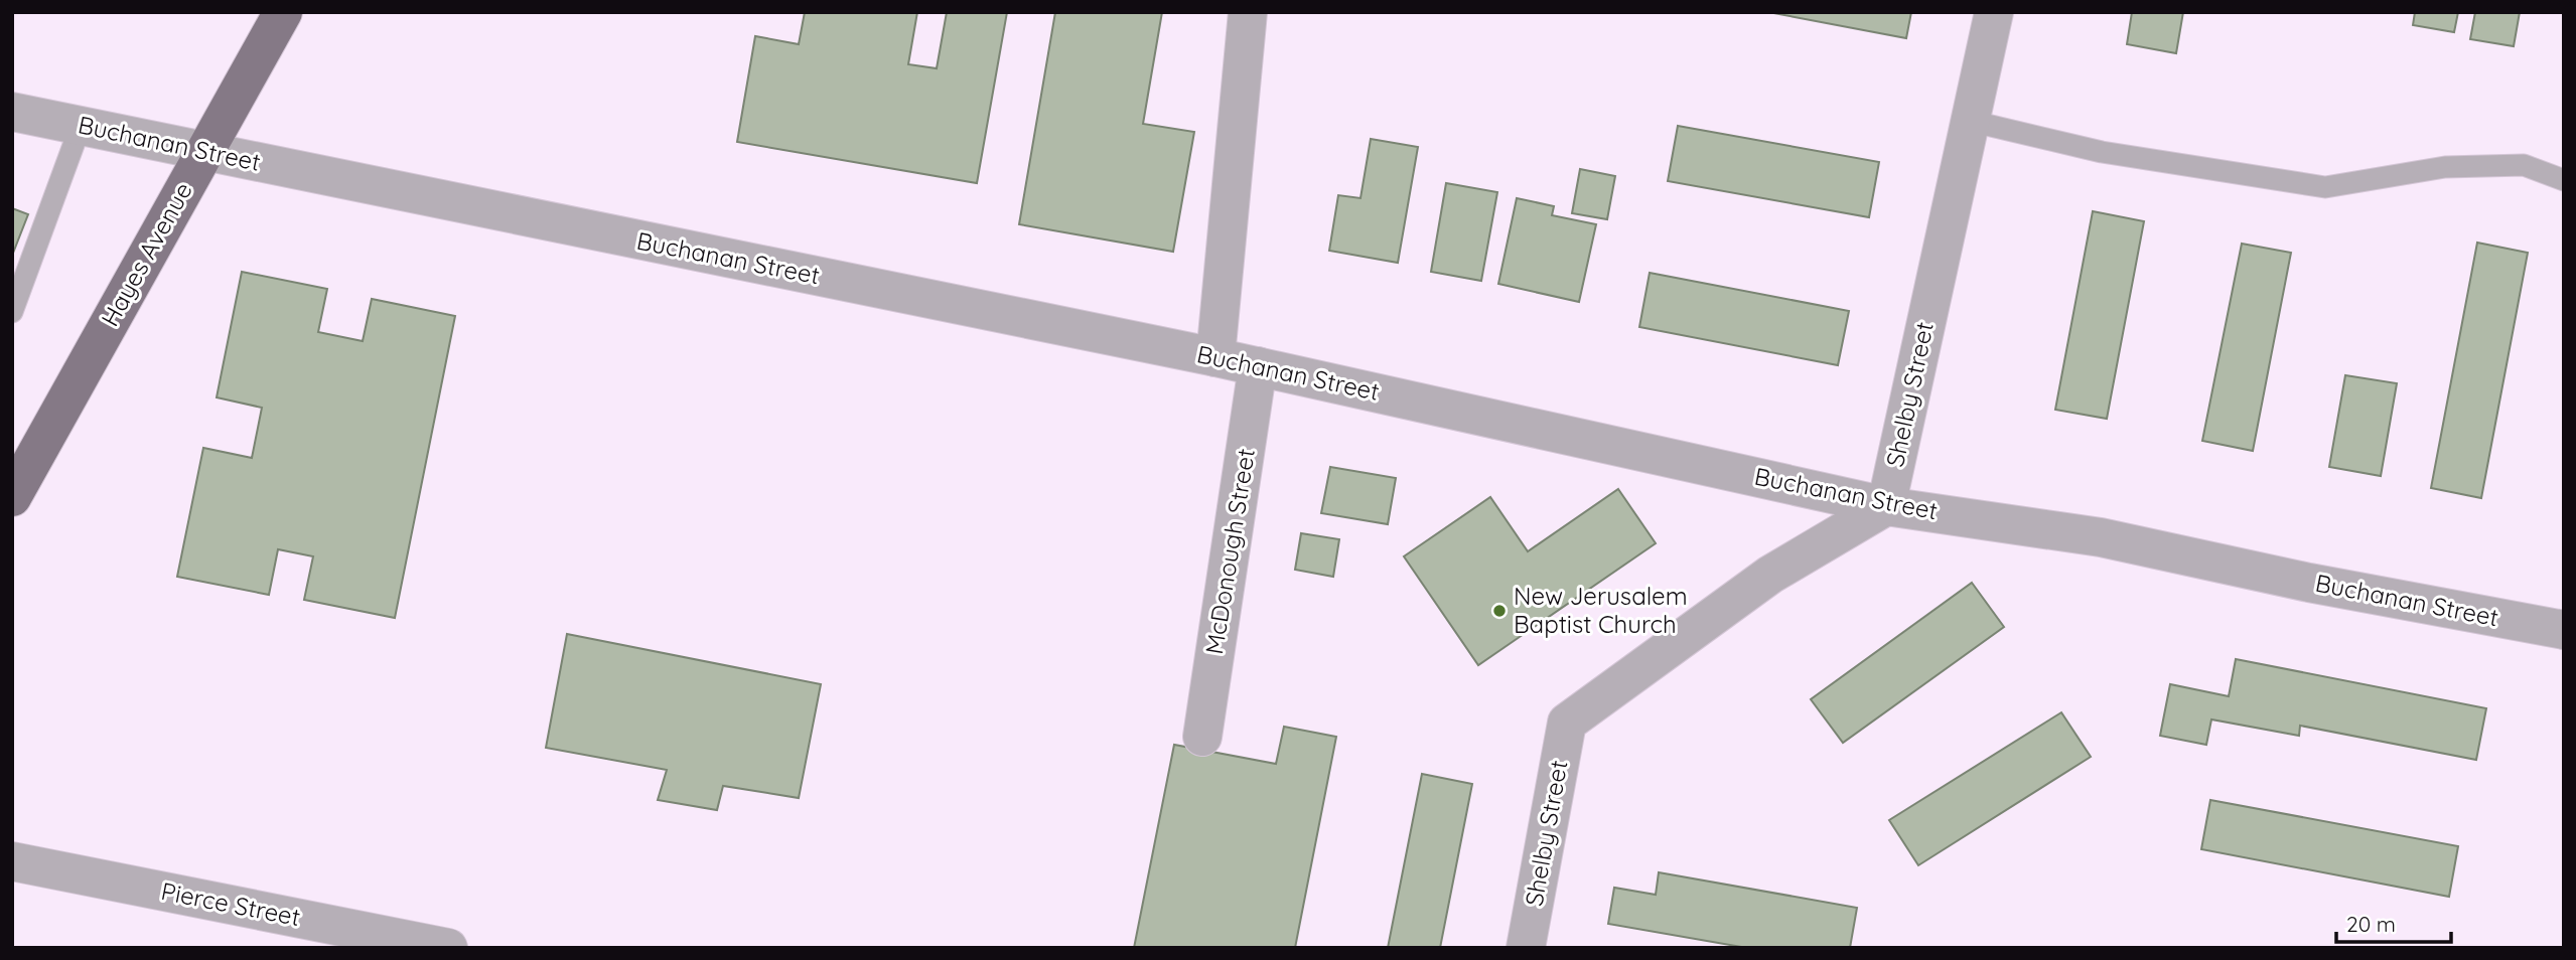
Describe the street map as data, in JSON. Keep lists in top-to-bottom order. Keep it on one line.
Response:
{"streets":{"main road":["Hayes Avenue"],"street":["Buchanan Street","Shelby Street","McDonough Street","Pierce Street"]},"crossings":[["Buchanan Street","Hayes Avenue"],["Buchanan Street","Shelby Street"],["Buchanan Street","McDonough Street"]],"places":["New Jerusalem Baptist Church"],"scale_bar":"20 m"}
